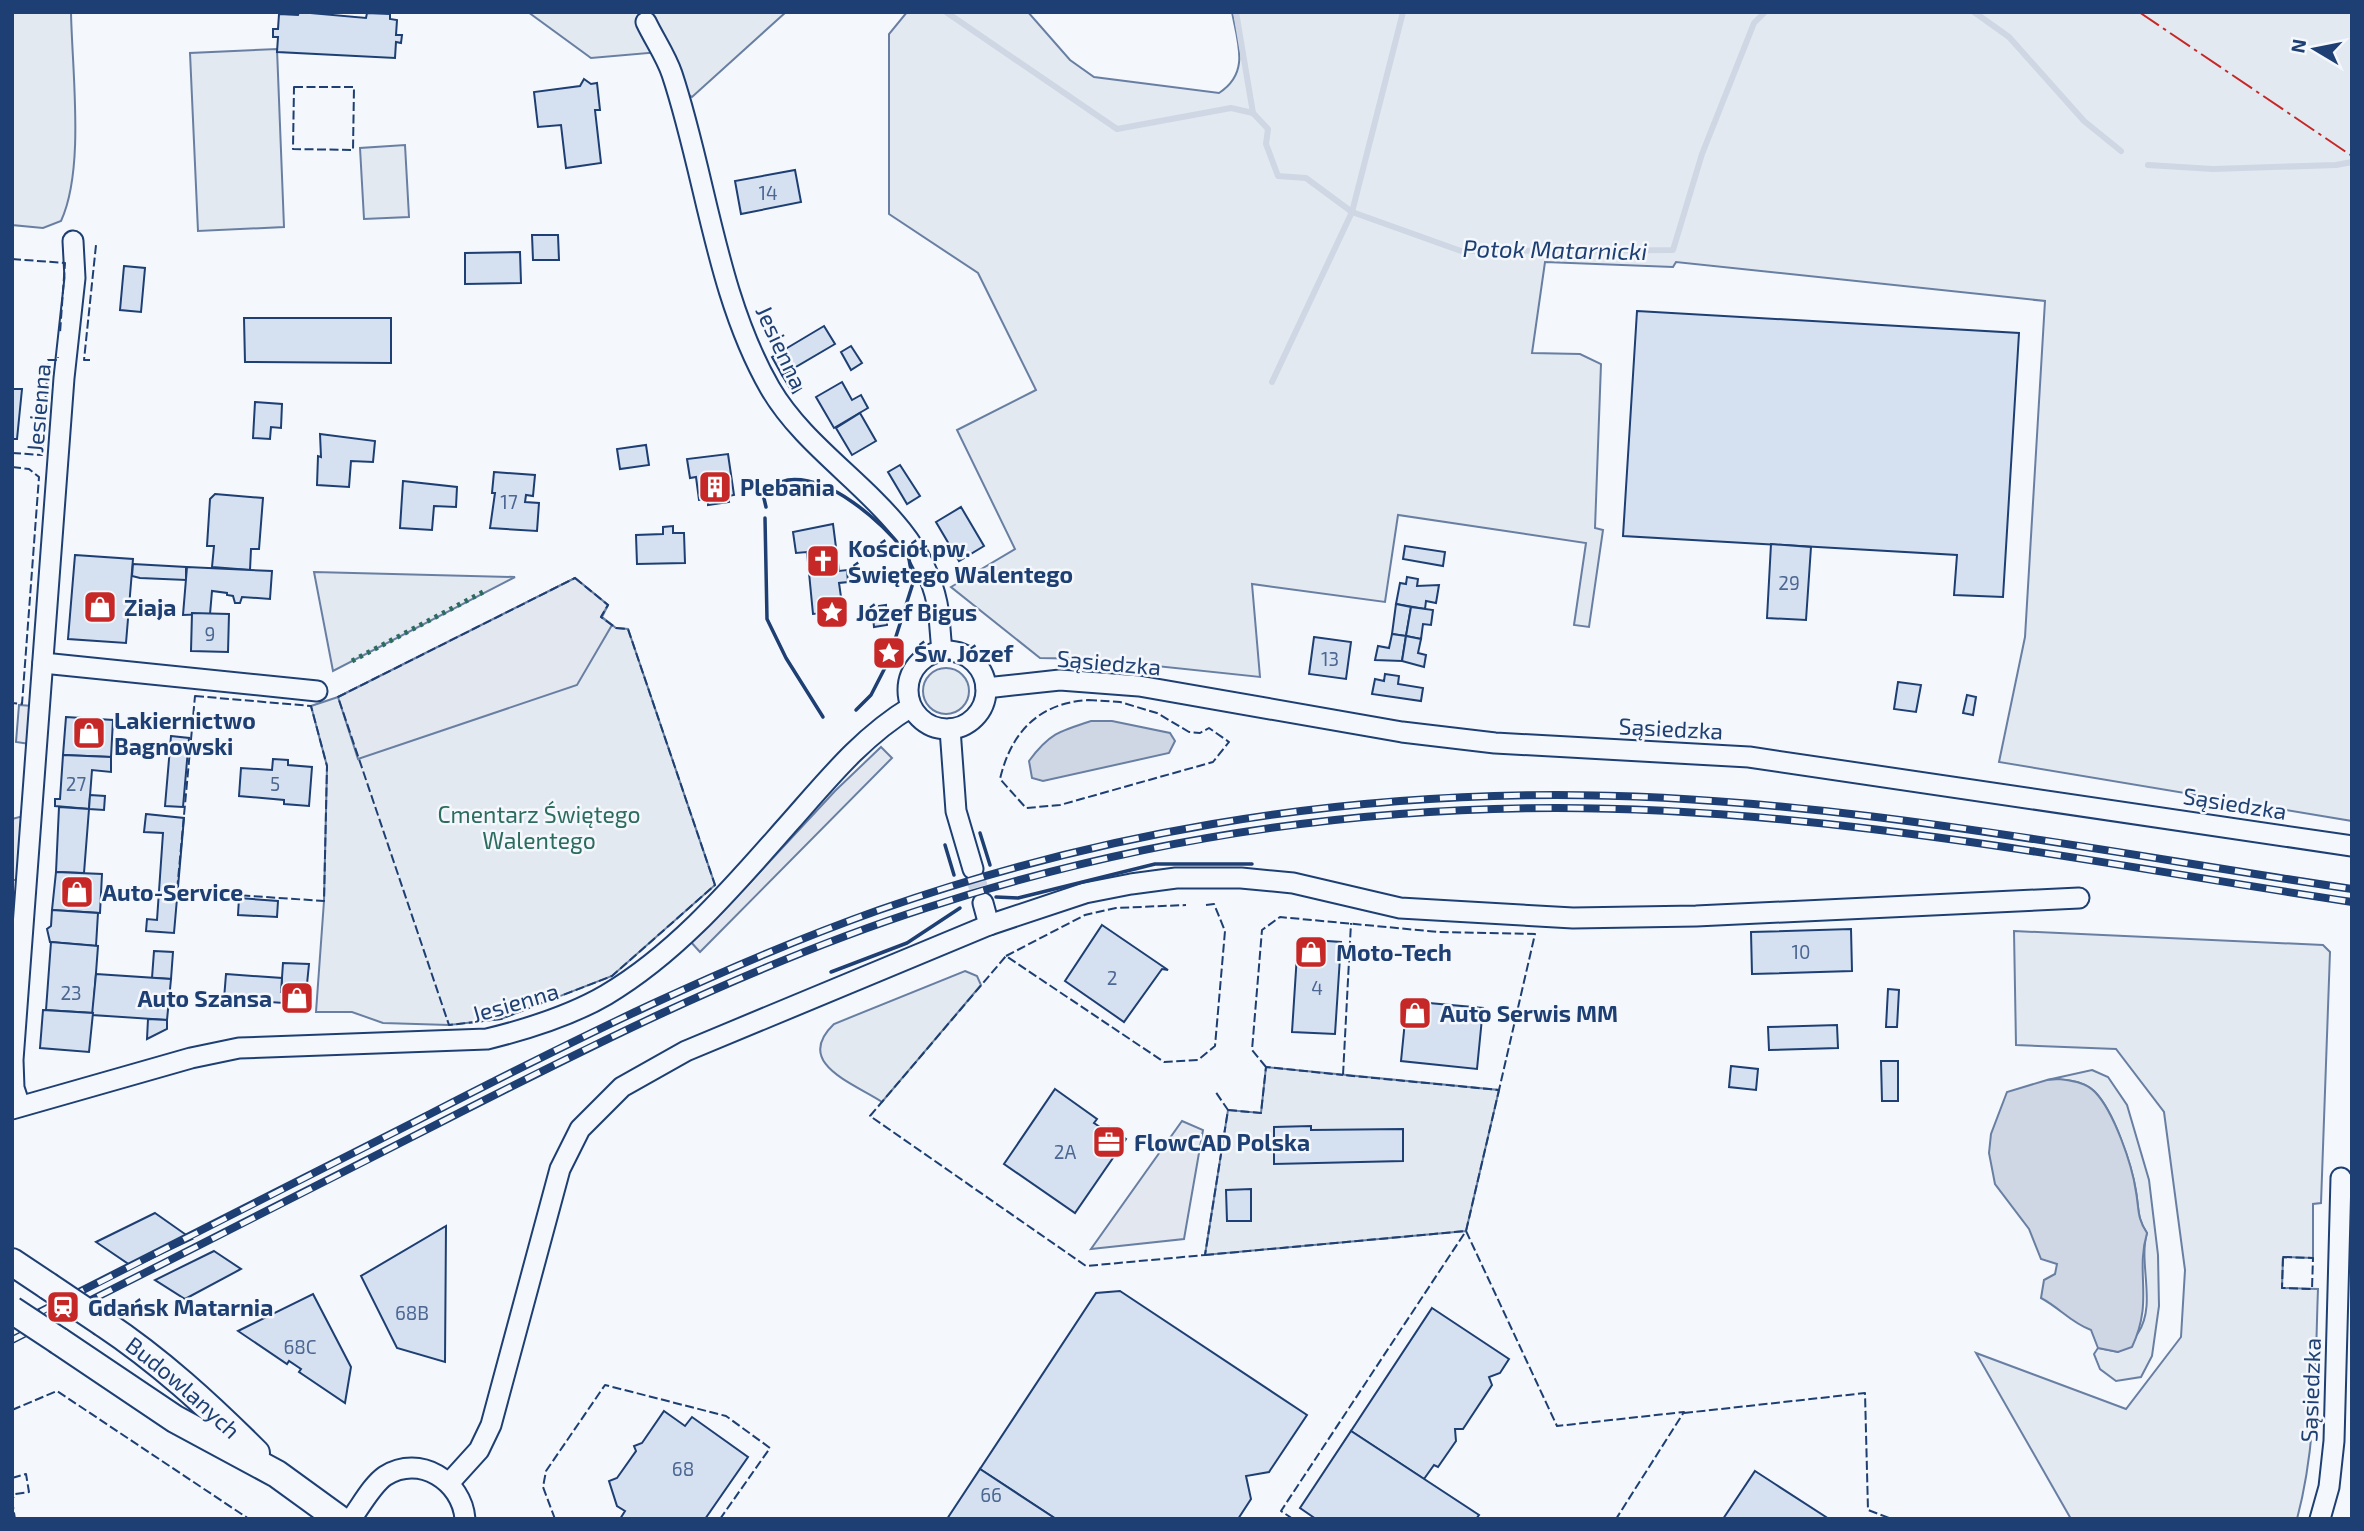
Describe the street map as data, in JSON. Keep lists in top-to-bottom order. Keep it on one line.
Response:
{"streets":{"main road":["Budowlanych"],"street":["Jesienna","Sąsiedzka"]},"crossings":[["Jesienna","Sąsiedzka"]],"water":["Potok Matarnicki"],"parks":["Cmentarz Świętego Walentego"],"places":{"building":["Plebania"],"church":["Kościół pw. Świętego Walentego"],"shop":["Ziaja","Lakiernictwo Bagnowski","Auto-Service","Moto-Tech","Auto Szansa","Auto Serwis MM"],"place":["Józef Bigus","Św. Józef"],"office":["FlowCAD Polska"],"station":["Gdańsk Matarnia"]},"house_numbers":["14","17","29","9","13","27","5","10","2","4","23","2A","68B","68C","68","66"],"north":"left"}
